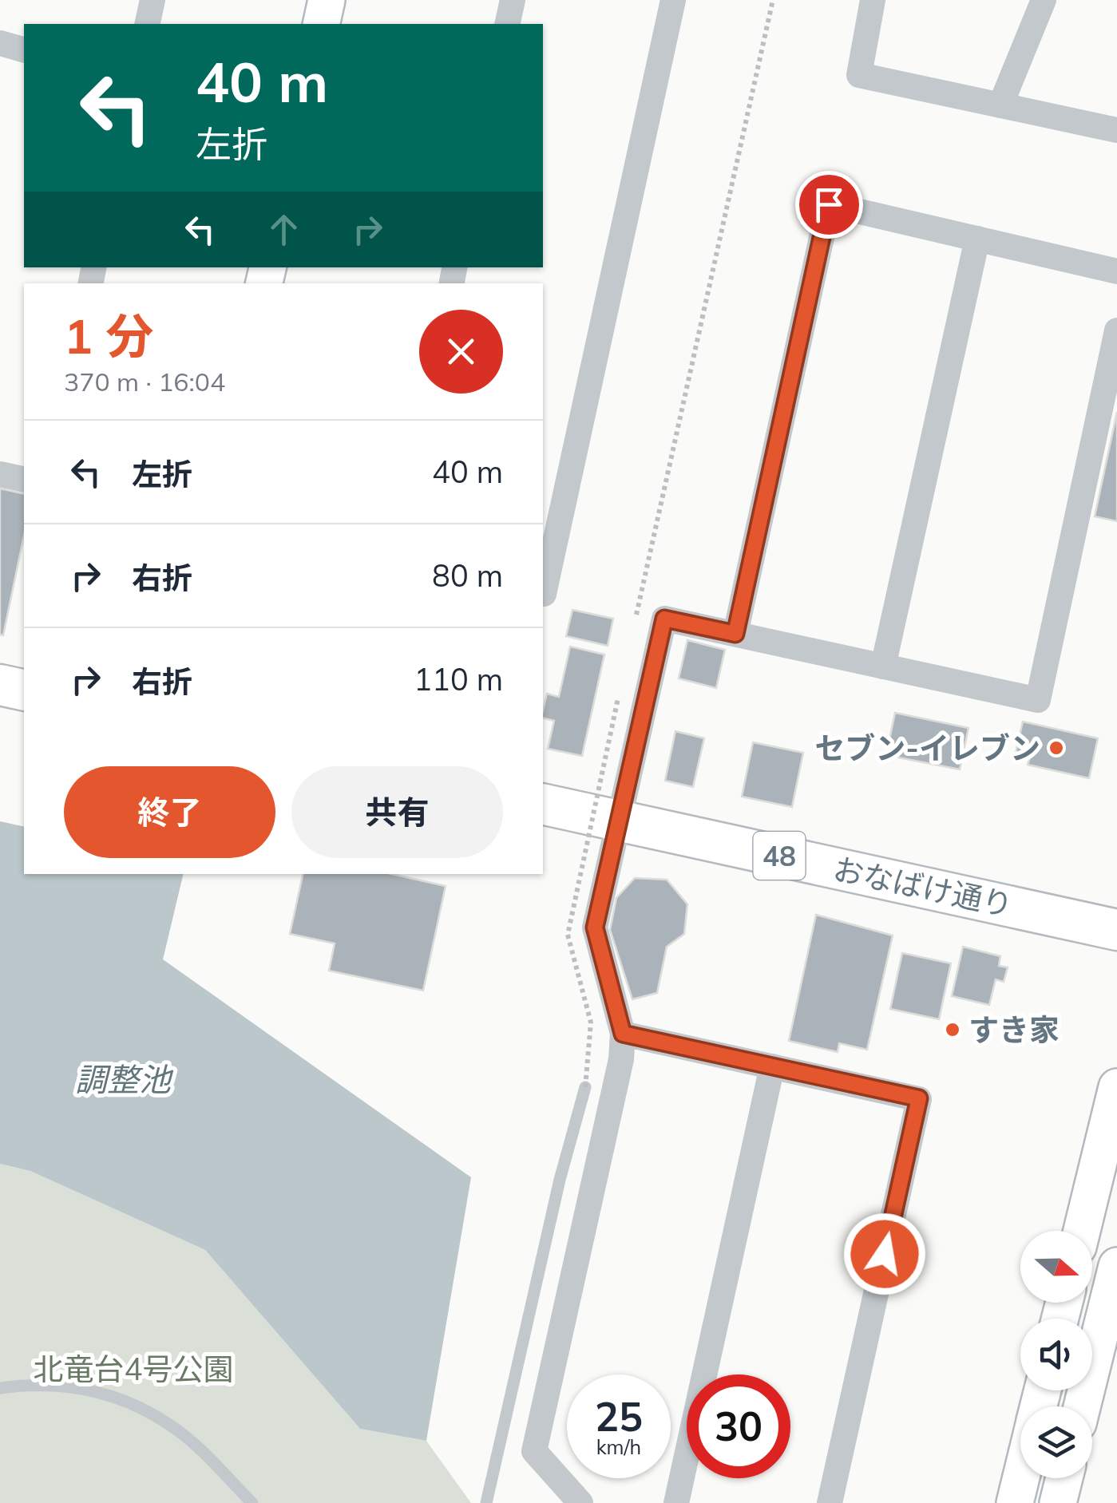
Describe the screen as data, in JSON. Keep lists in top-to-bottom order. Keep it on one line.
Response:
{"streets":{"main road":["48","おなばけ通り"]},"water":["調整池"],"parks":["北竜台4号公園"],"places":["セブン-イレブン","すき家"],"north":"right","page":{"turn":["40 m","左折"],"heading":["1 分","370 m · 16:04"],"list":[{"name":"左折","value":"40 m"},{"name":"右折","value":"80 m"},{"name":"右折","value":"110 m"}],"buttons":["終了","共有"],"speed":"25 km/h","limit":"30"}}
